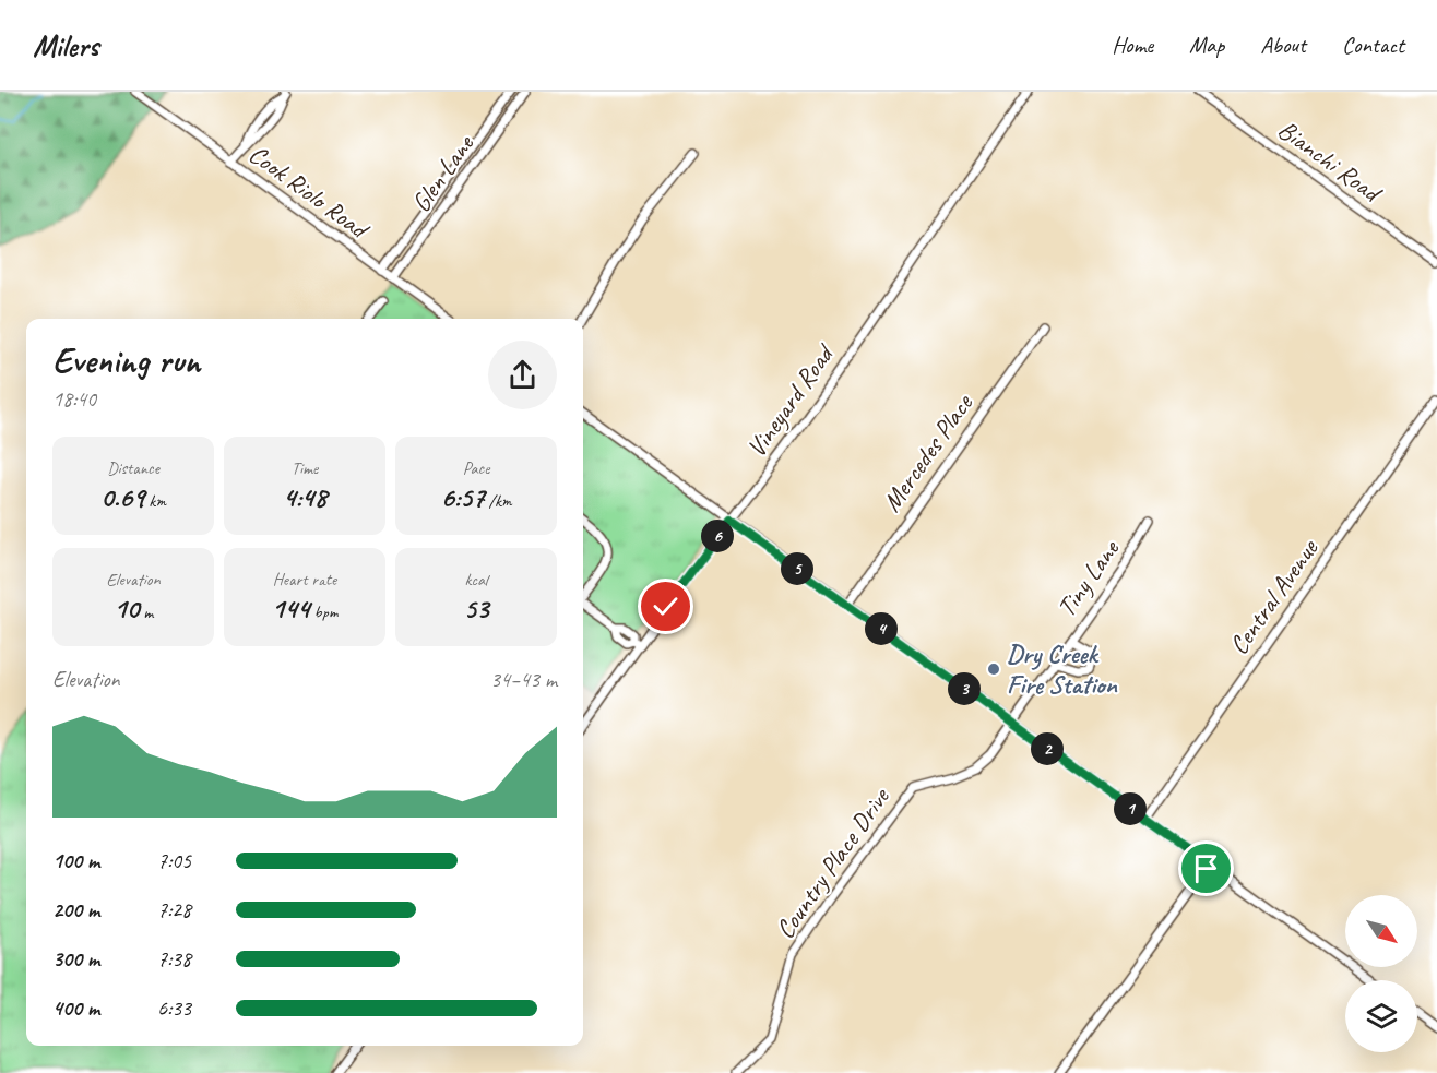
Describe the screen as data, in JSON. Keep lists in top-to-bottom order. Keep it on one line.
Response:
{"streets":{"street":["Bianchi Road","Glen Lane","Cook Riolo Road","Vineyard Road","Mercedes Place","Tiny Lane","Central Avenue","Country Place Drive"]},"crossings":[["Glen Lane","Cook Riolo Road"],["Tiny Lane","Country Place Drive"]],"places":["Dry Creek Fire Station"],"north":"bottom right","page":{"header":"Milers","nav":["Home","Map","About","Contact"],"heading":["Evening run","18:40"],"stats":[["Distance","0.69 km"],["Time","4:48"],["Pace","6:57 /km"],["Elevation","10 m"],["Heart rate","144 bpm"],["kcal","53"]],"pins":["6","5","4","3","2","1"],"chart":["Elevation","34–43 m"],"list":[{"name":"100 m","note":"7:05"},{"name":"200 m","note":"7:28"},{"name":"300 m","note":"7:38"},{"name":"400 m","note":"6:33"}]}}
